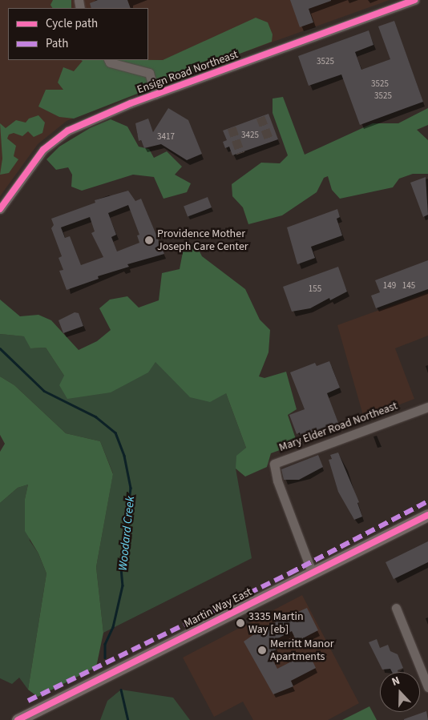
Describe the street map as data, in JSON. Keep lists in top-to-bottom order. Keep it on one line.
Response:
{"streets":{"main road":["Martin Way East"],"street":["Ensign Road Northeast","Mary Elder Road Northeast"]},"crossings":[["Mary Elder Road Northeast","Martin Way East"]],"water":["Woodard Creek"],"places":["Providence Mother Joseph Care Center","3335 Martin Way [eb]","Merritt Manor Apartments"],"house_numbers":["3525","3525","3525","3425","3417","149","145","155"],"legend":["Cycle path","Path"],"north":"top"}
